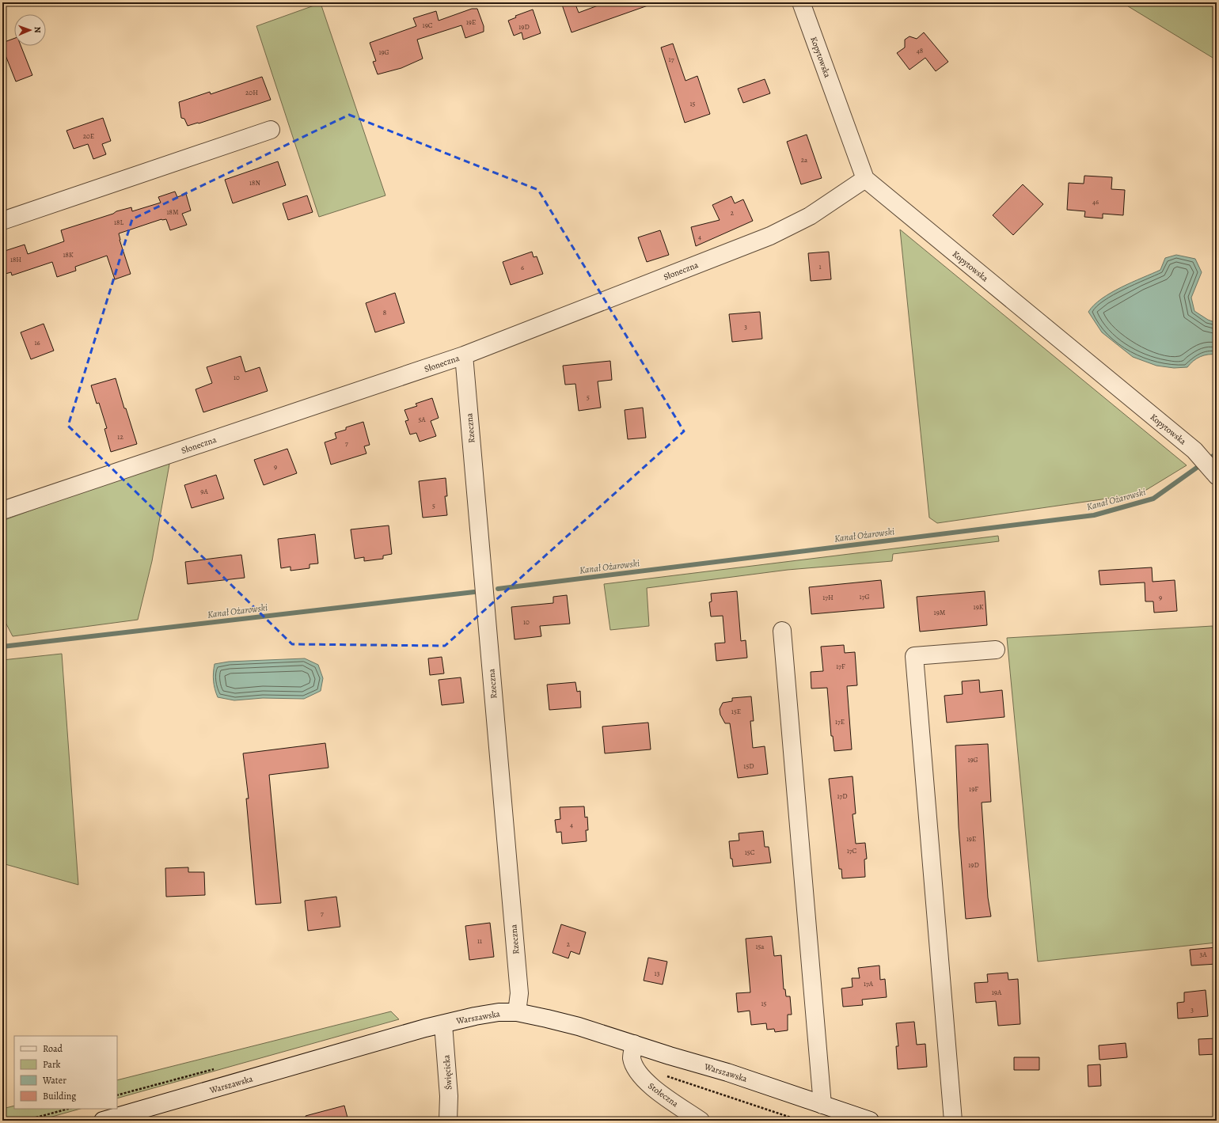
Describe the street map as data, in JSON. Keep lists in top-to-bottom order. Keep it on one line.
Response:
{"streets":{"street":["Kopytowska","Słoneczna","Rzeczna","Warszawska","Święcicka","Stołeczna"]},"crossings":[["Kopytowska","Słoneczna"],["Słoneczna","Rzeczna"],["Rzeczna","Warszawska"],["Warszawska","Święcicka"],["Warszawska","Stołeczna"]],"water":["Kanał Ożarowski"],"house_numbers":["19E","19C","19D","48","19G","17","20H","15","20E","2a","18N","46","18M","2","18L","4","18K","18H","1","6","8","3","16","10","5","5A","12","7","9","9A","5","17G","17H","9","19K","19M","10","17F","15E","17E","19G","15D","19F","17D","4","19E","17C","15C","19D","7","11","2","15a","3A","13","17A","19A","15","3"],"legend":["Road","Park","Water","Building"],"north":"right"}
